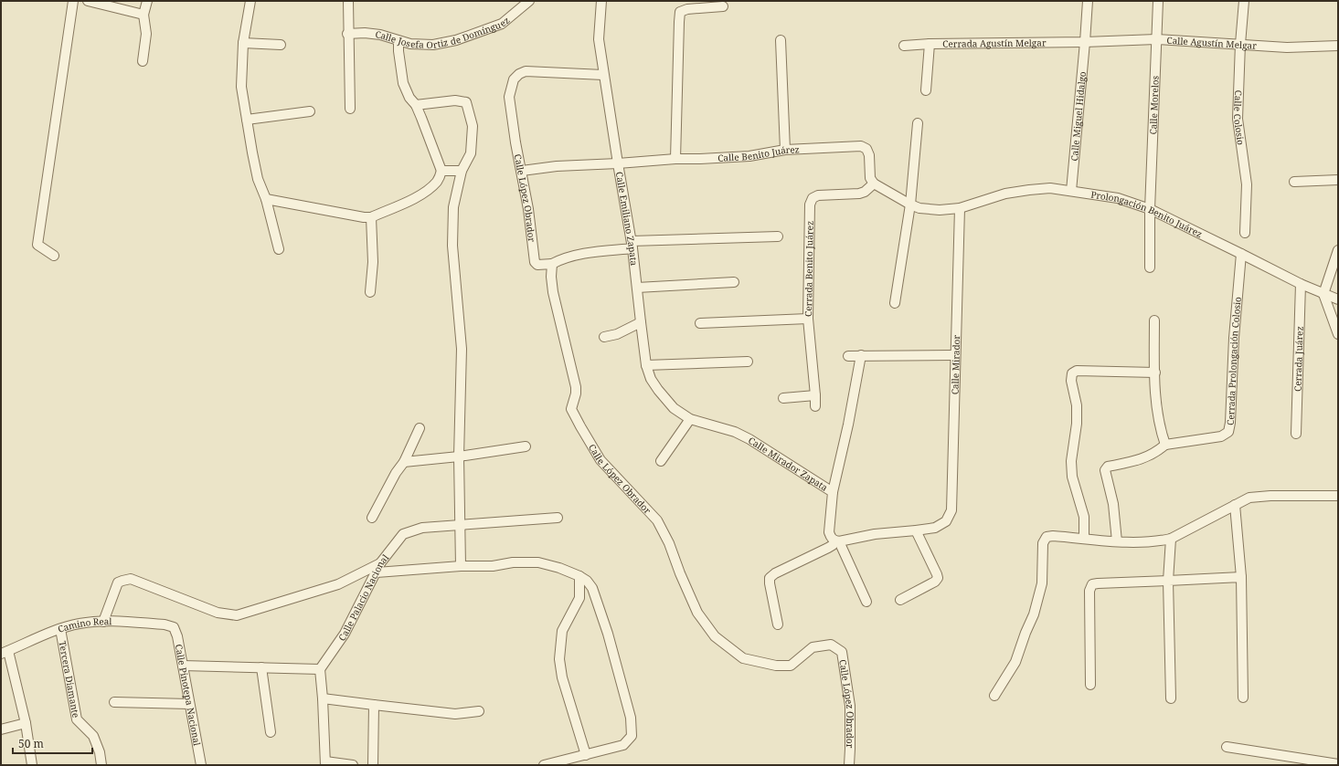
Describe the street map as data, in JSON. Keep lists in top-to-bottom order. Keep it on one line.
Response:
{"streets":{"street":["Calle Josefa Ortiz de Domínguez","Cerrada Agustín Melgar","Calle Agustín Melgar","Calle Morelos","Calle Miguel Hidalgo","Calle Colosio","Calle Benito Juárez","Calle López Obrador","Prolongación Benito Juárez","Calle Emiliano Zapata","Cerrada Benito Juárez","Cerrada Juárez","Cerrada Prolongación Colosio","Calle Mirador","Calle Mirador Zapata","Calle Palacio Nacional","Camino Real","Tercera Diamante","Calle Pinotepa Nacional"]},"crossings":[["Cerrada Agustín Melgar","Calle Agustín Melgar"],["Cerrada Agustín Melgar","Calle Miguel Hidalgo"],["Calle Agustín Melgar","Calle Morelos"],["Calle Agustín Melgar","Calle Miguel Hidalgo"],["Calle Agustín Melgar","Calle Colosio"],["Calle Morelos","Prolongación Benito Juárez"],["Calle Miguel Hidalgo","Prolongación Benito Juárez"],["Calle Benito Juárez","Calle López Obrador"],["Calle Benito Juárez","Calle Emiliano Zapata"],["Calle Benito Juárez","Cerrada Benito Juárez"],["Calle López Obrador","Calle Emiliano Zapata"],["Prolongación Benito Juárez","Cerrada Juárez"],["Prolongación Benito Juárez","Cerrada Prolongación Colosio"],["Prolongación Benito Juárez","Calle Mirador"],["Calle Emiliano Zapata","Calle Mirador Zapata"],["Camino Real","Tercera Diamante"],["Camino Real","Calle Pinotepa Nacional"]],"scale_bar":"50 m"}
